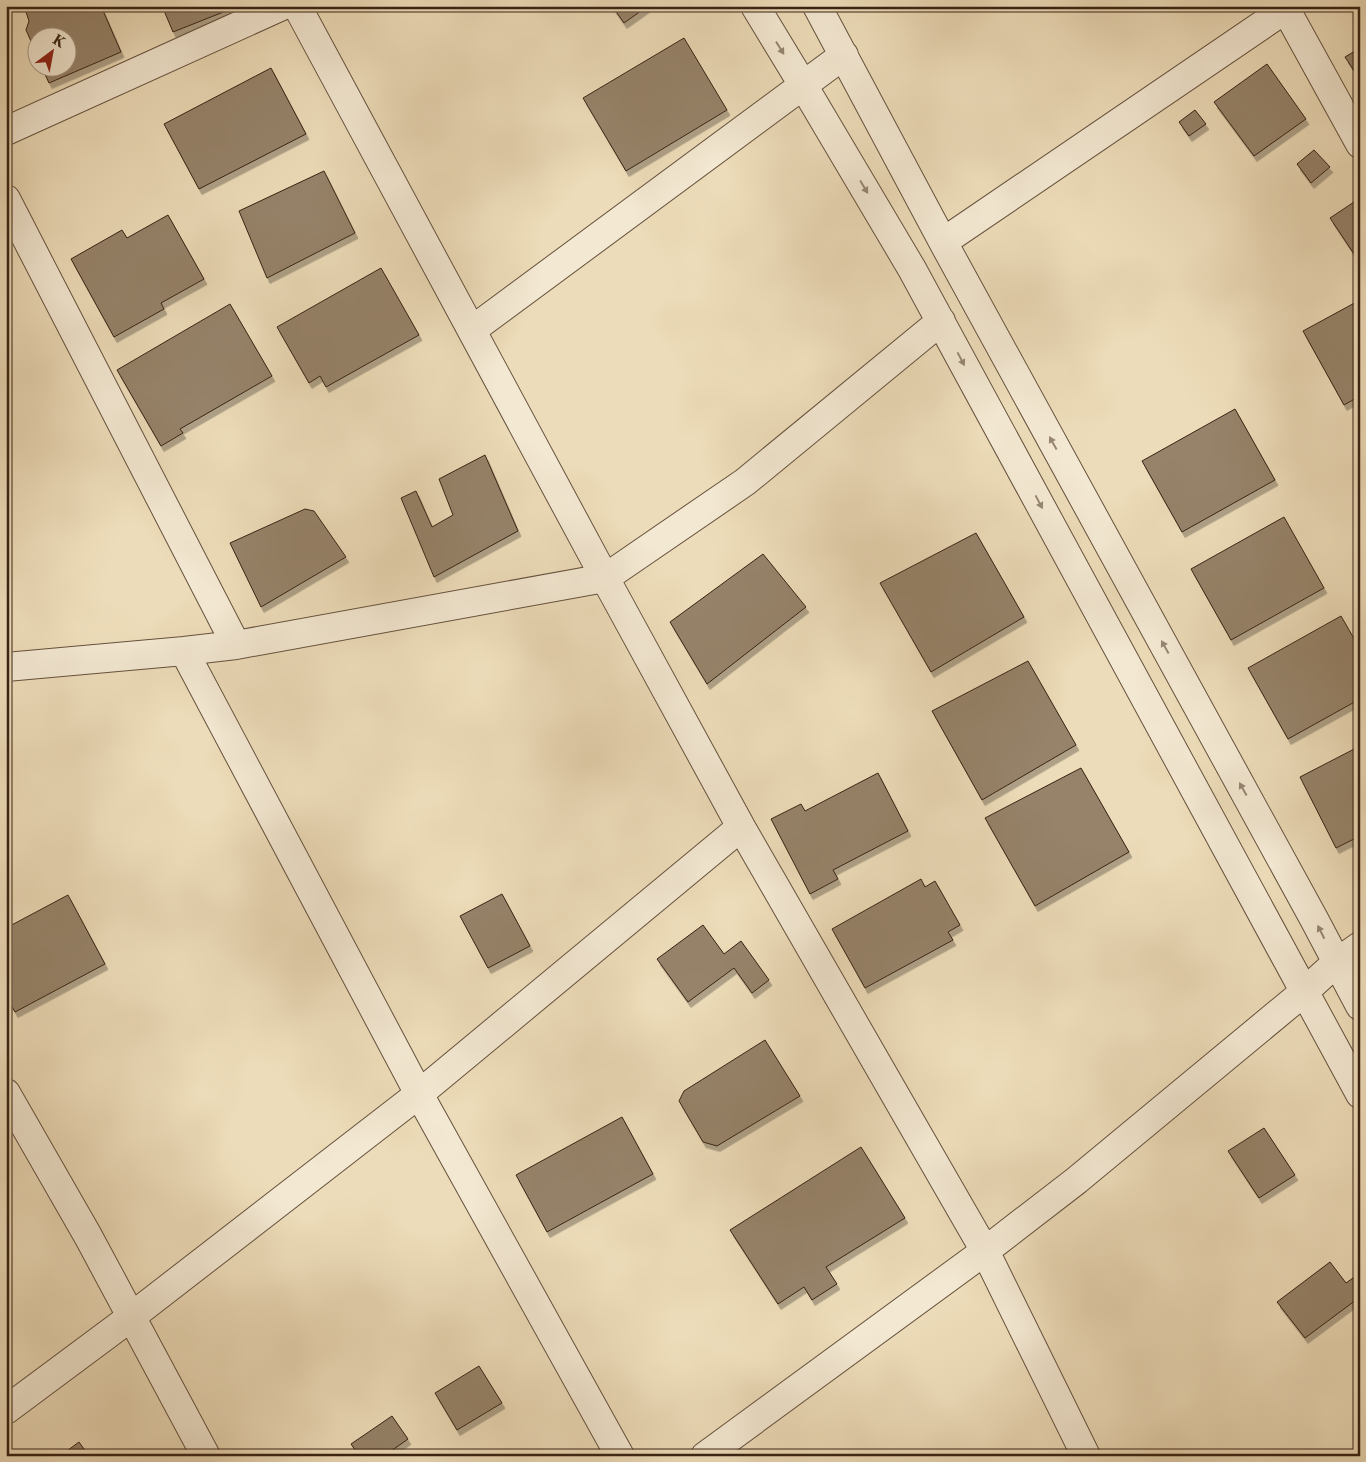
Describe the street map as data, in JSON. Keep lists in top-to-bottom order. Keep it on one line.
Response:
{"north":"top right"}
